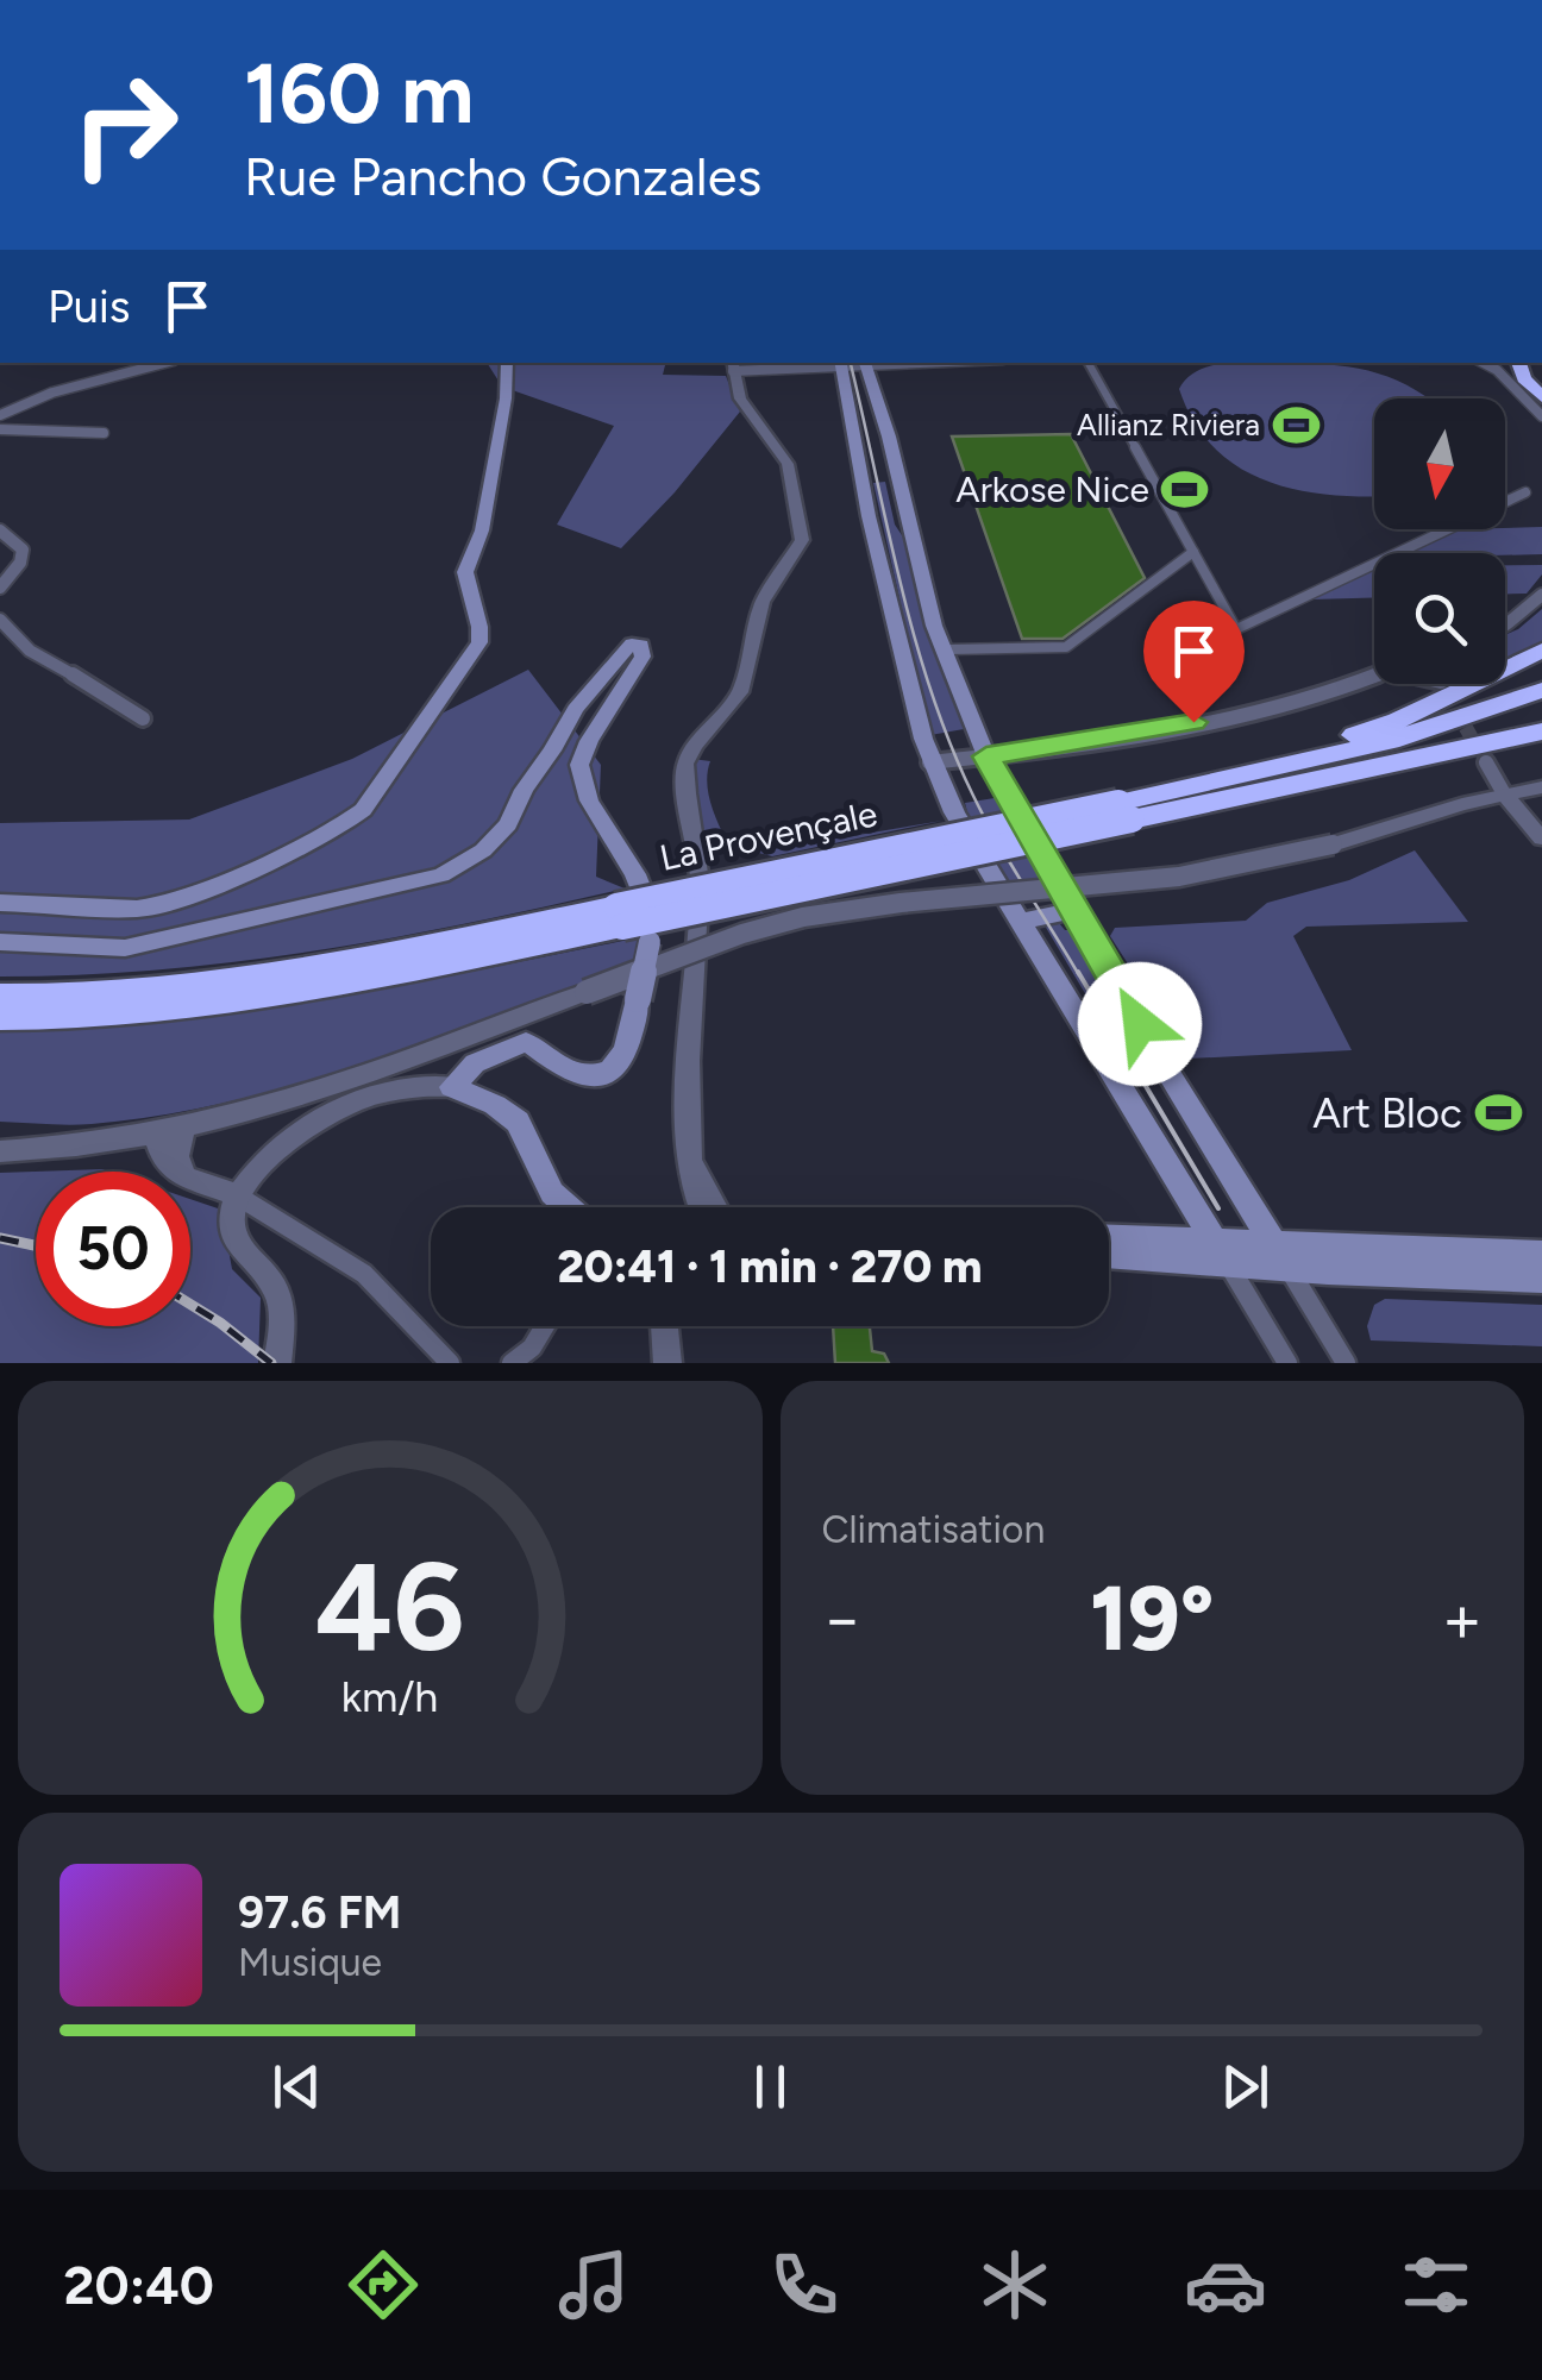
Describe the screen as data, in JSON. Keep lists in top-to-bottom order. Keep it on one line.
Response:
{"streets":{"highway":["La Provençale"]},"places":{"sports":["Allianz Riviera","Arkose Nice","Art Bloc"]},"north":"bottom","page":{"turn":["160 m","Rue Pancho Gonzales"],"then":"Puis","limit":"50","trip":"20:41 · 1 min · 270 m","tile":"Climatisation","heat":["−","19°","+"],"song":["97.6 FM","Musique"],"tabs":"20:40","gauge":["46","km/h"]}}
